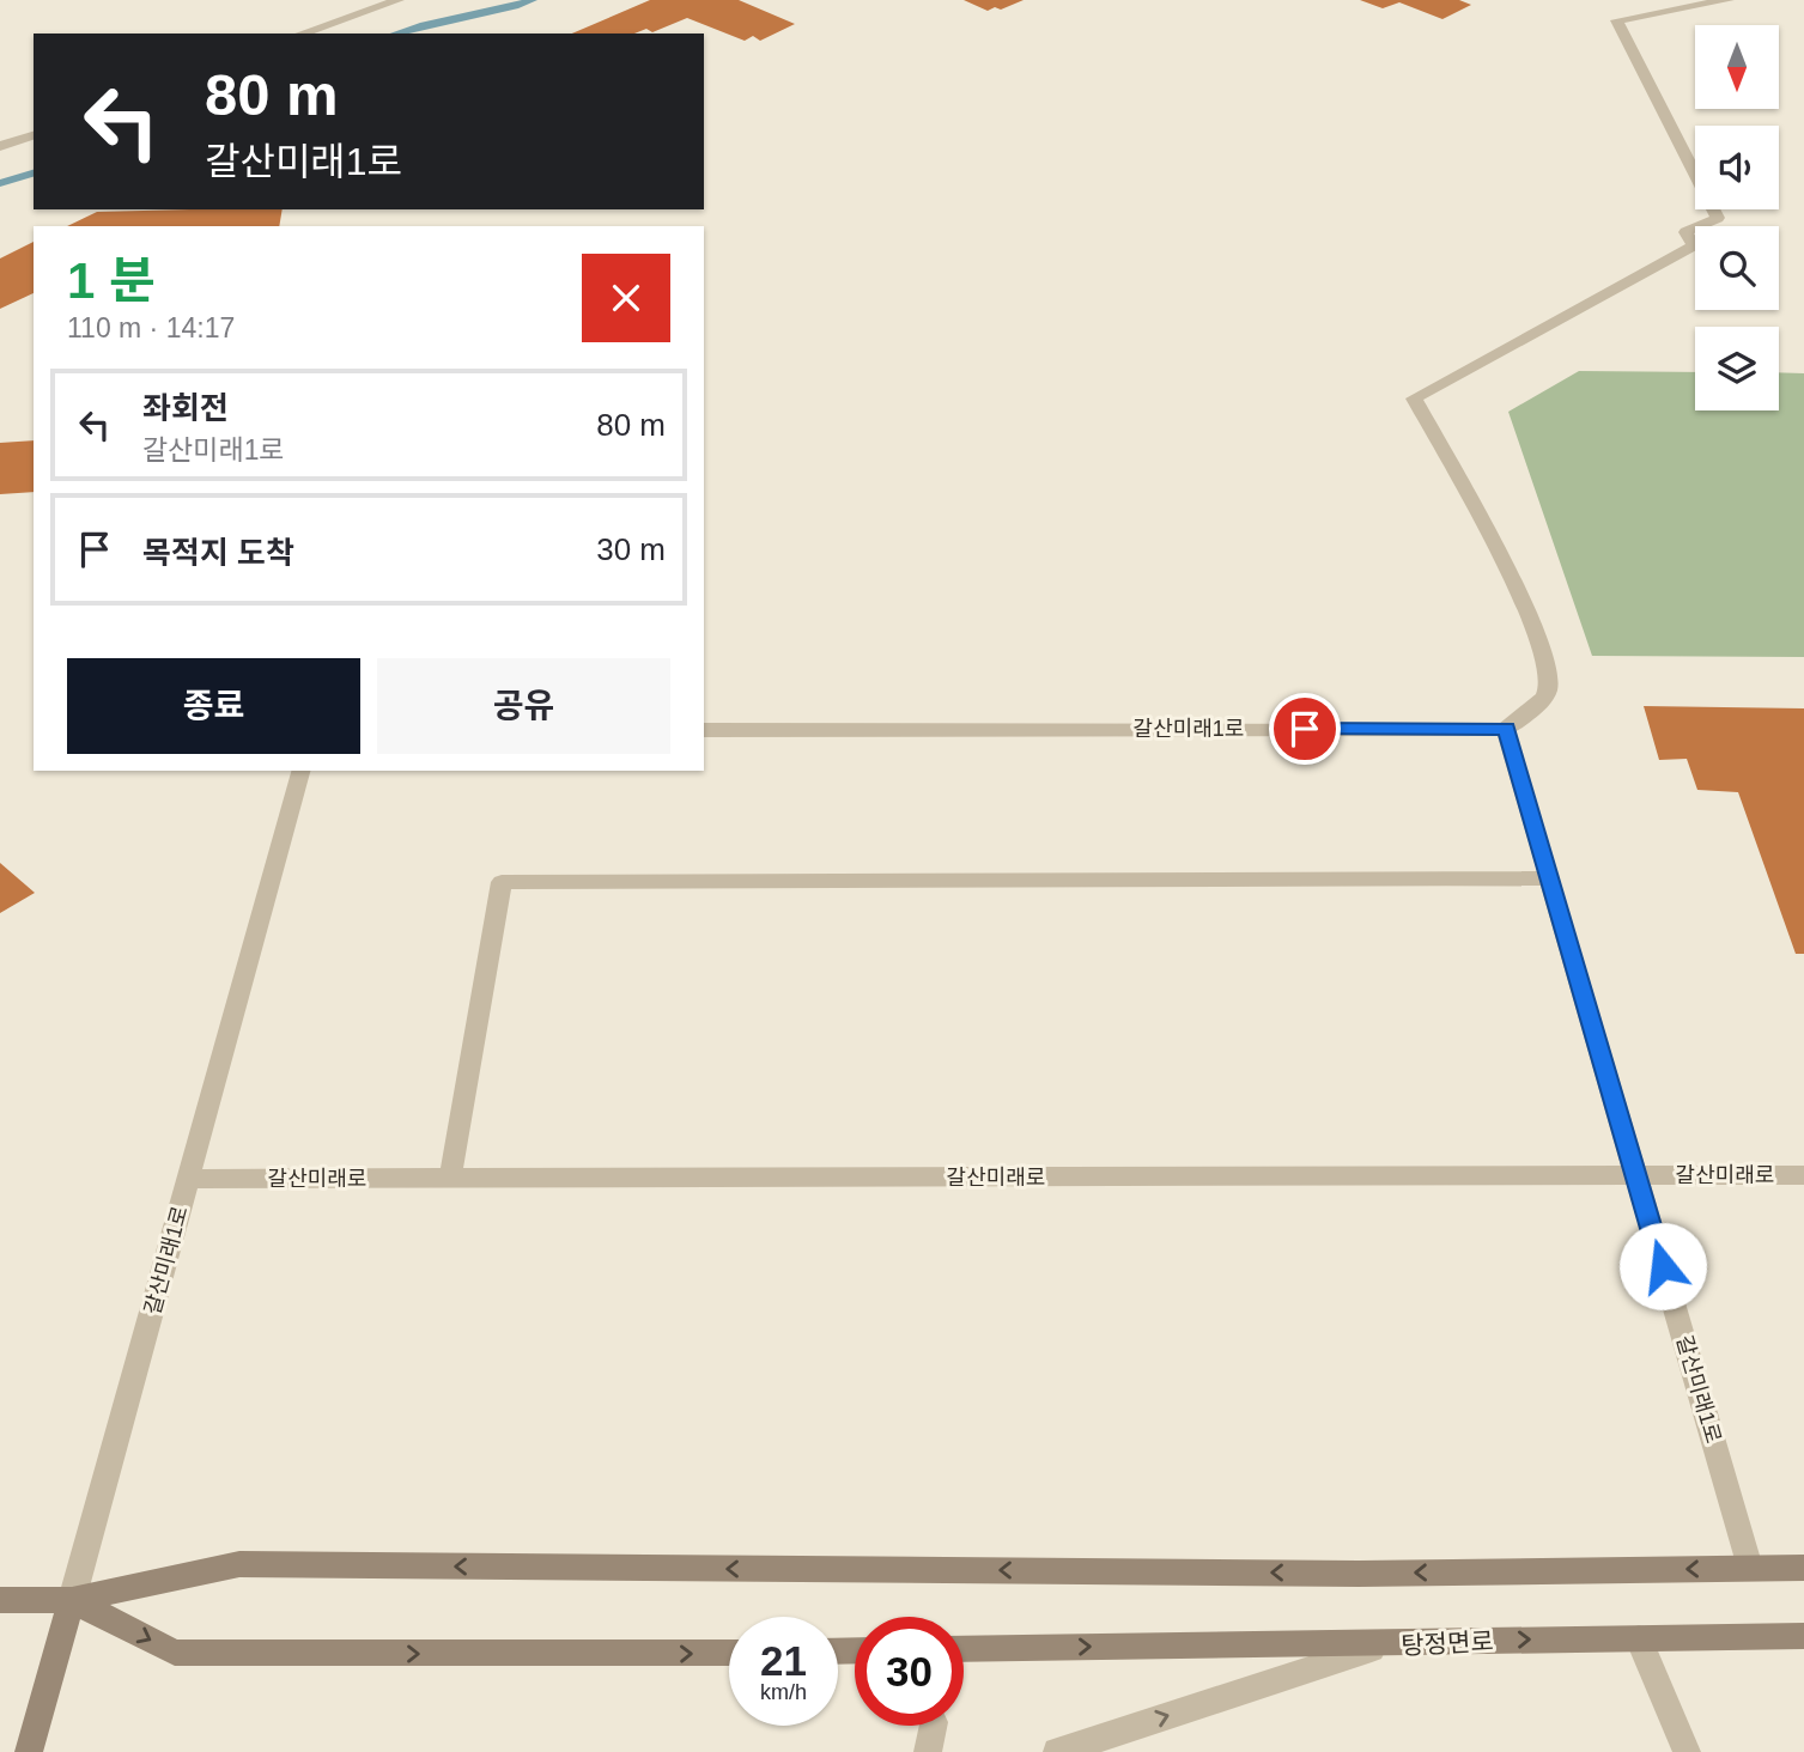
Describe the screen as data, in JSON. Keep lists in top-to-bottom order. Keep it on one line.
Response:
{"streets":{"main road":["갈산미래1로","탕정면로"],"street":["갈산미래로"]},"crossings":[["갈산미래1로","갈산미래로"]],"north":"bottom","page":{"turn":["80 m","갈산미래1로"],"heading":["1 분","110 m · 14:17"],"list":[{"name":"좌회전","note":"갈산미래1로","value":"80 m"},{"name":"목적지 도착","value":"30 m"}],"buttons":["종료","공유"],"speed":"21 km/h","limit":"30"}}
